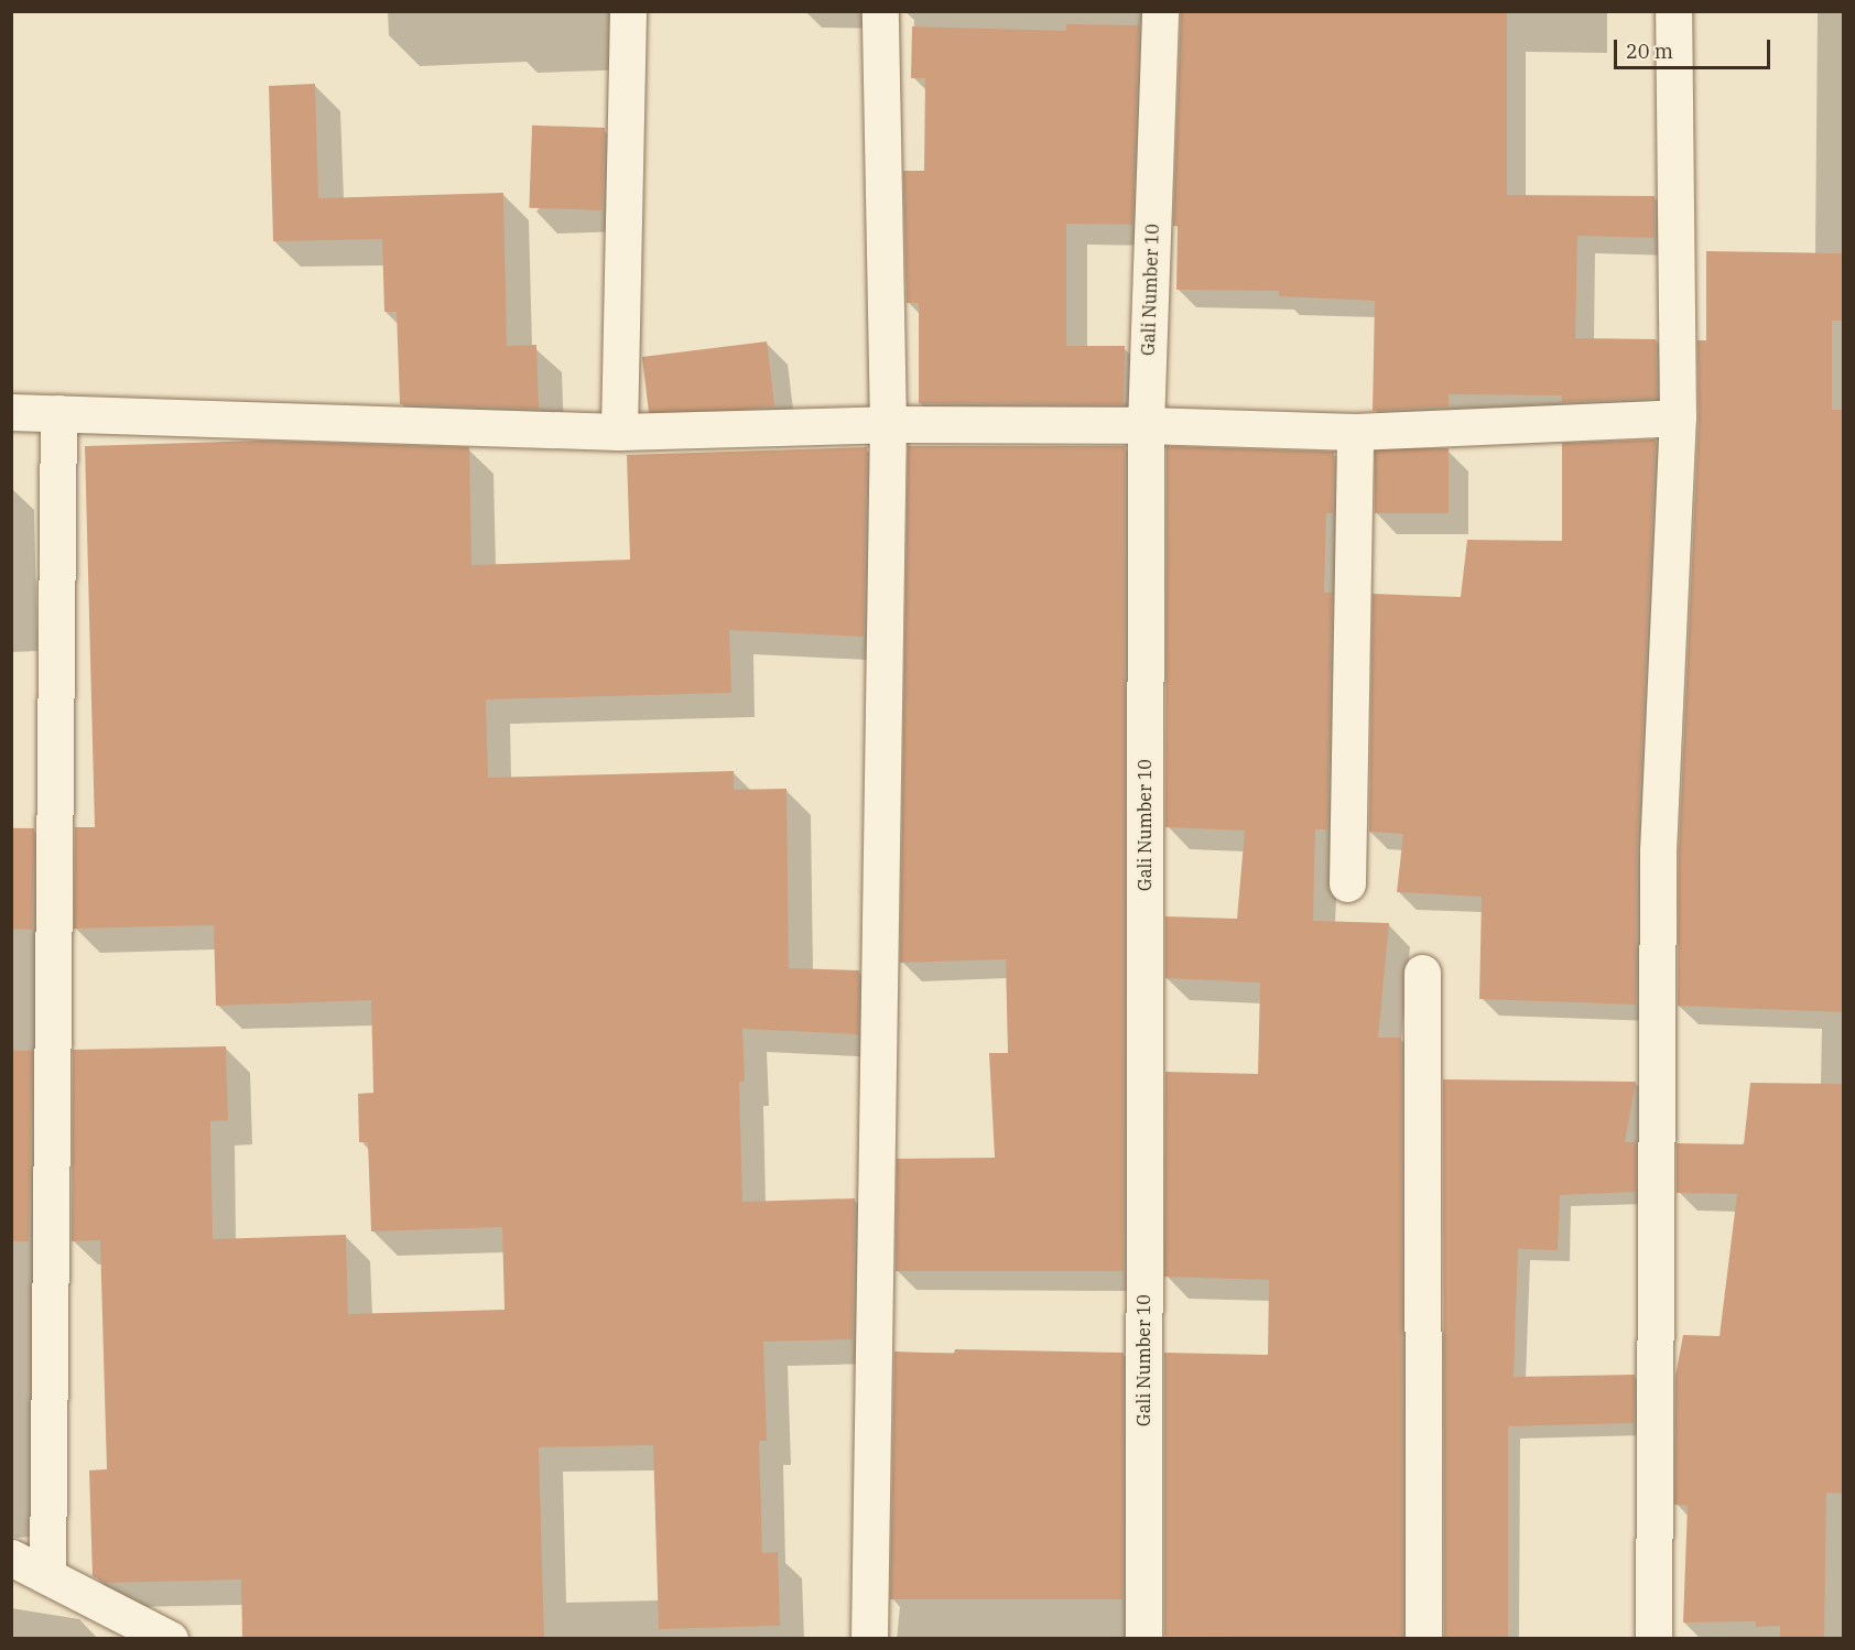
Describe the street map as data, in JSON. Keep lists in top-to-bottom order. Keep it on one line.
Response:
{"streets":{"street":["Gali Number 10"]},"scale_bar":"20 m"}
